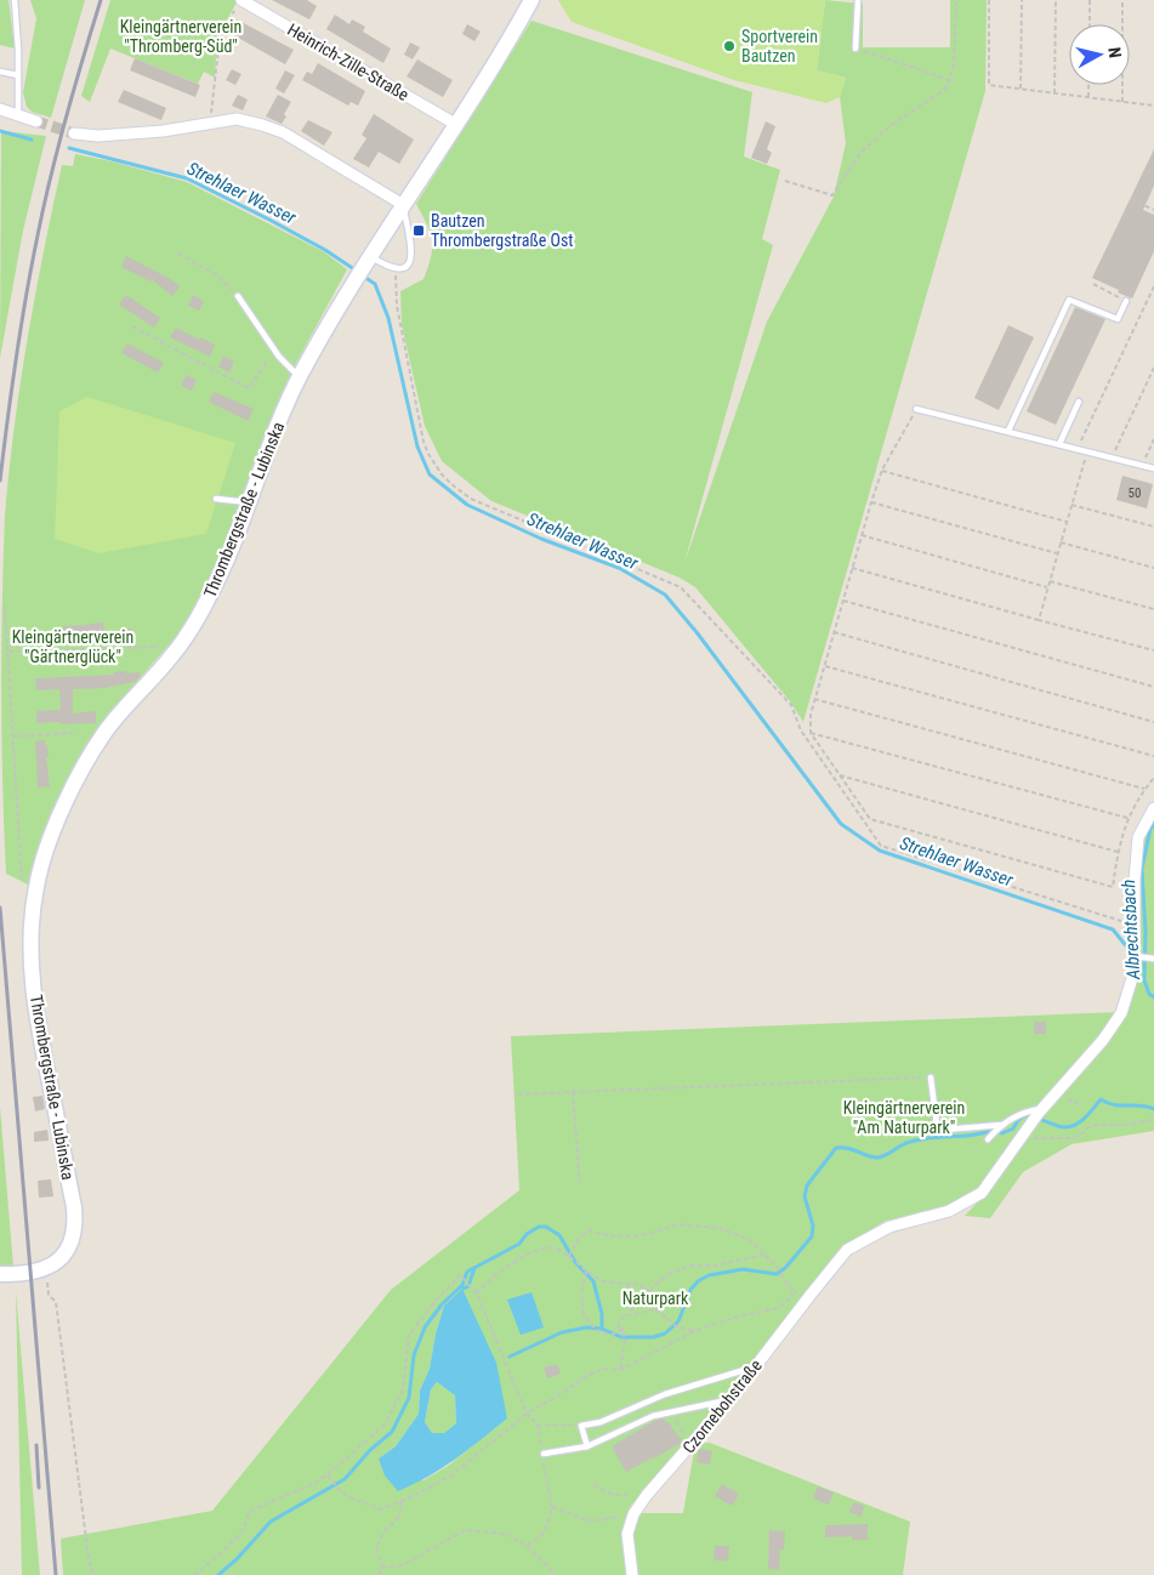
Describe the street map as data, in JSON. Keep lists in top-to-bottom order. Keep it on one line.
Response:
{"streets":{"street":["Heinrich-Zille-Straße","Thrombergstraße - Lubinska","Czornebohstraße"]},"crossings":[["Heinrich-Zille-Straße","Thrombergstraße - Lubinska"]],"water":["Strehlaer Wasser","Albrechtsbach"],"parks":["Kleingärtnerverein \"Thromberg-Süd\"","Kleingärtnerverein \"Gärtnerglück\"","Kleingärtnerverein \"Am Naturpark\"","Naturpark"],"places":{"other":["Sportverein Bautzen"],"transit":["Bautzen Thrombergstraße Ost"]},"house_numbers":["50"],"north":"right"}
